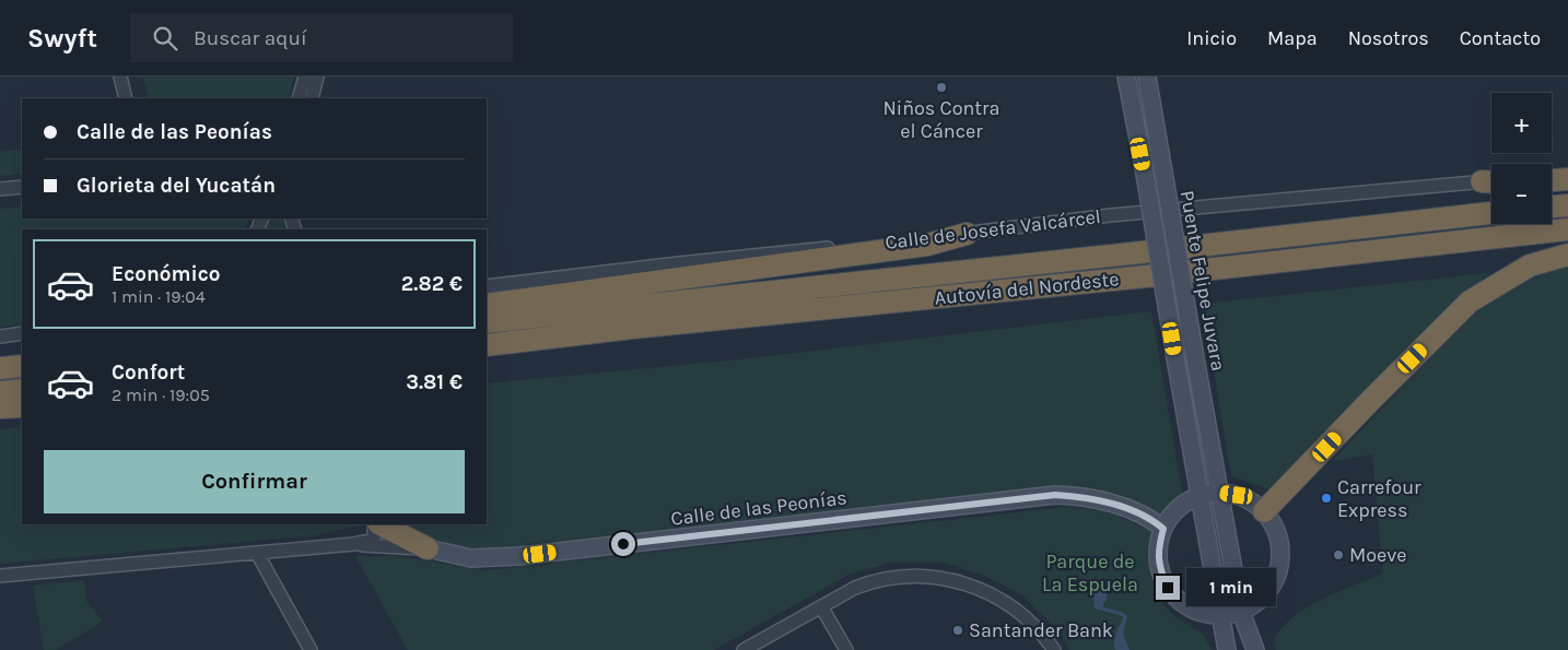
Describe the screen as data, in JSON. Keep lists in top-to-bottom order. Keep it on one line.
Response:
{"streets":{"highway":["Autovía del Nordeste"],"main road":["Puente Felipe Juvara","Calle de las Peonías"],"street":["Calle de Josefa Valcárcel"]},"parks":["Parque de La Espuela"],"places":["Niños Contra el Cáncer","Carrefour Express","Moeve","Santander Bank"],"page":{"header":"Swyft","search":"Buscar aquí","nav":["Inicio","Mapa","Nosotros","Contacto"],"map_buttons":["+","−"],"banner":["Calle de las Peonías","Glorieta del Yucatán"],"list":[{"name":"Económico","note":"1 min · 19:04","value":"2.82 €"},{"name":"Confort","note":"2 min · 19:05","value":"3.81 €"}],"buttons":"Confirmar","bubble":"1 min"}}
